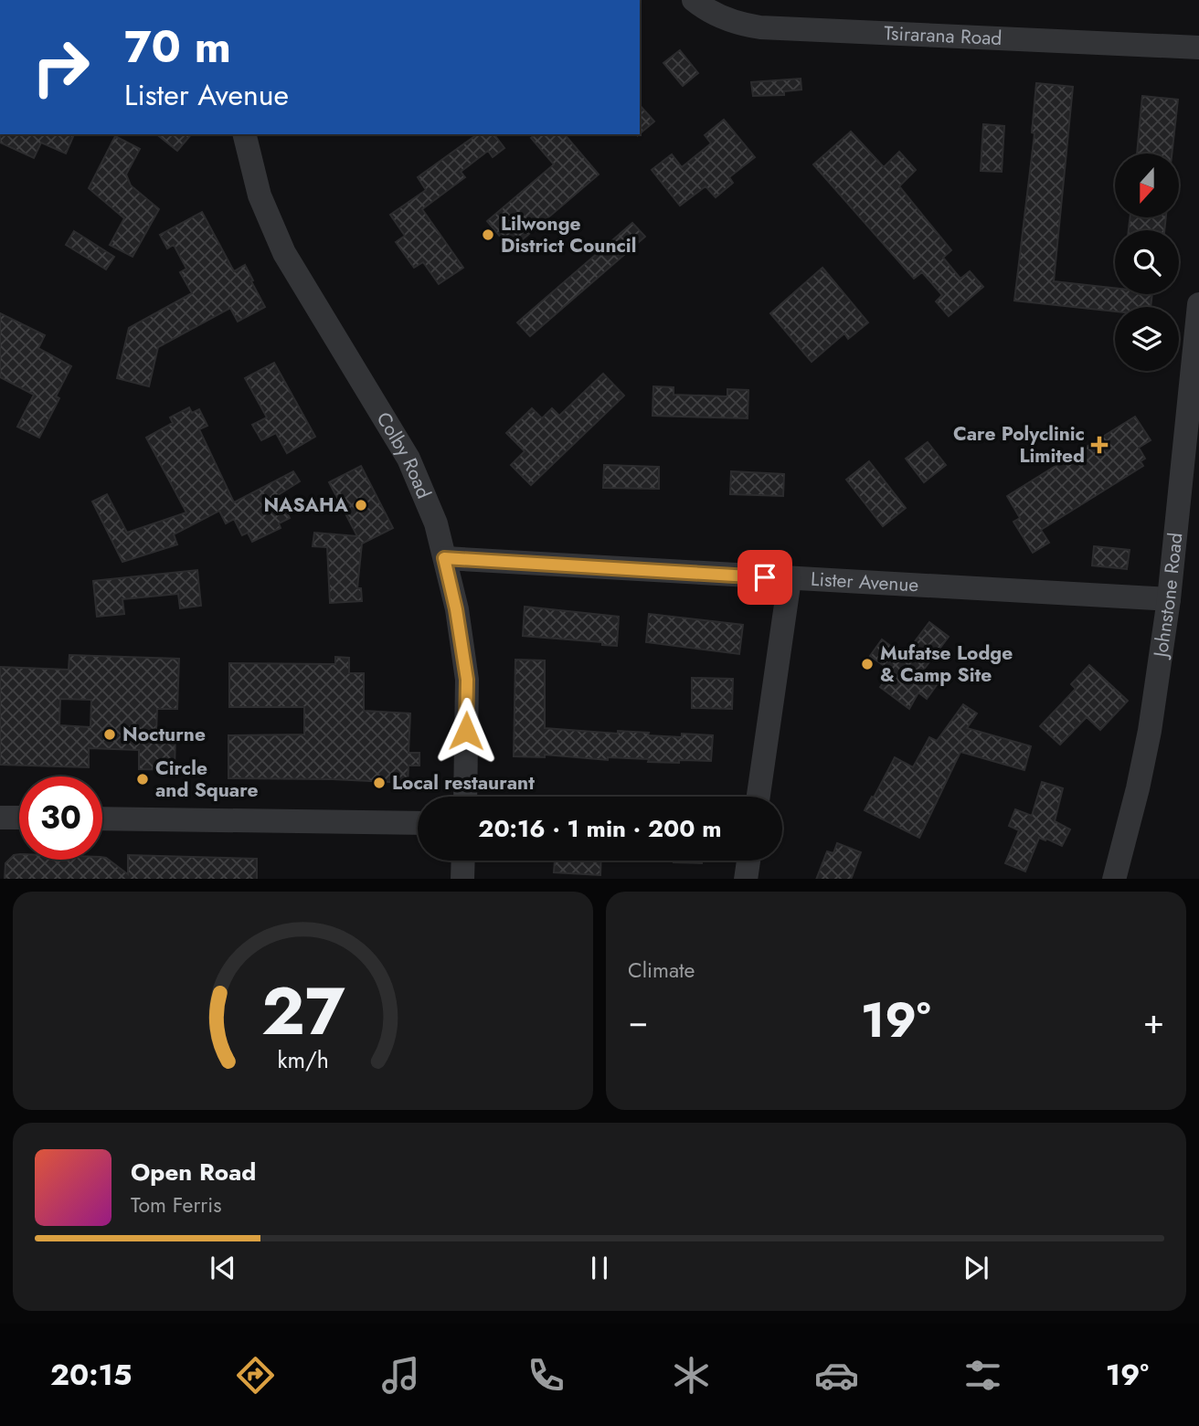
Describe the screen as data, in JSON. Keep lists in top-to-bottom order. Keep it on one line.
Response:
{"streets":{"street":["Tsirarana Road","Colby Road","Lister Avenue","Johnstone Road"]},"crossings":[["Colby Road","Lister Avenue"],["Lister Avenue","Johnstone Road"]],"places":{"other":["Lilwonge District Council","NASAHA","Mufatse Lodge & Camp Site","Nocturne","Circle and Square","Local restaurant"],"health":["Care Polyclinic Limited"]},"north":"bottom","page":{"turn":["70 m","Lister Avenue"],"limit":"30","trip":"20:16 · 1 min · 200 m","tile":"Climate","heat":["−","19°","+"],"song":["Open Road","Tom Ferris"],"tabs":["20:15","19°"],"gauge":["27","km/h"]}}
